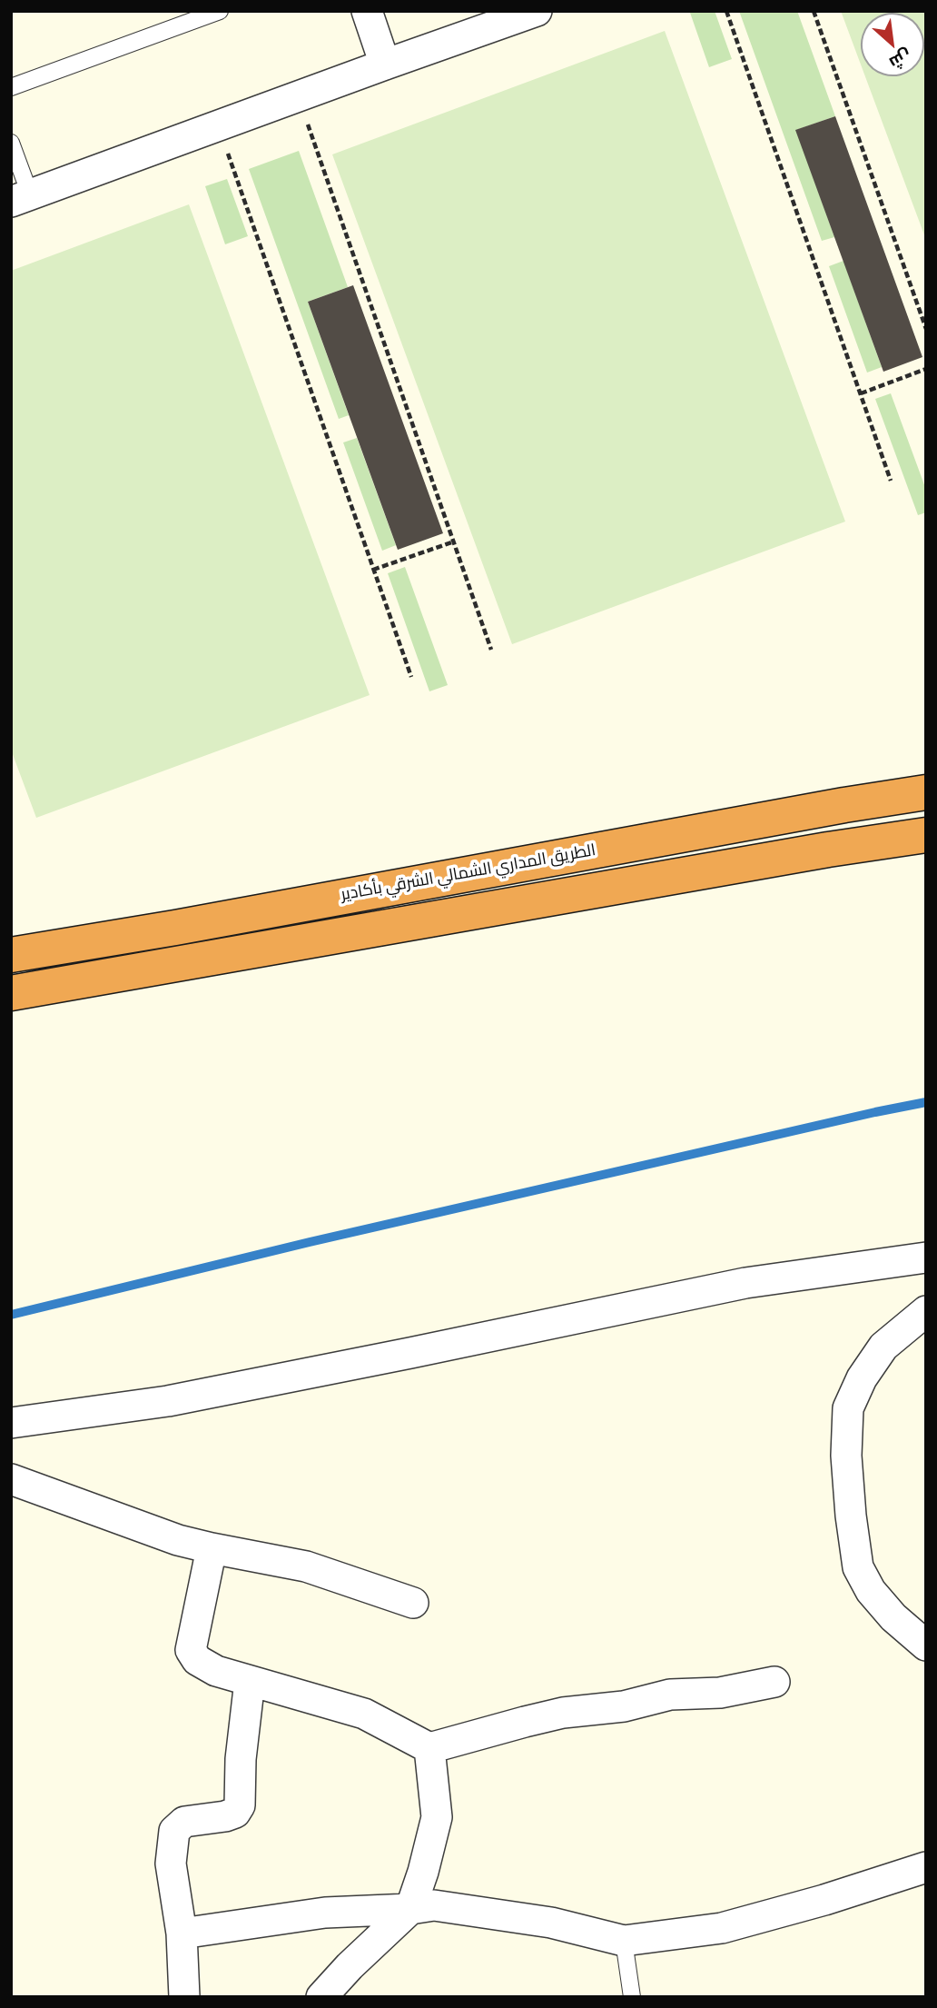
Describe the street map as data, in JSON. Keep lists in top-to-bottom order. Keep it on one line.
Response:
{"streets":{"highway":["الطريق المداري الشمالي الشرقي بأكادير"]},"north":"bottom right"}
